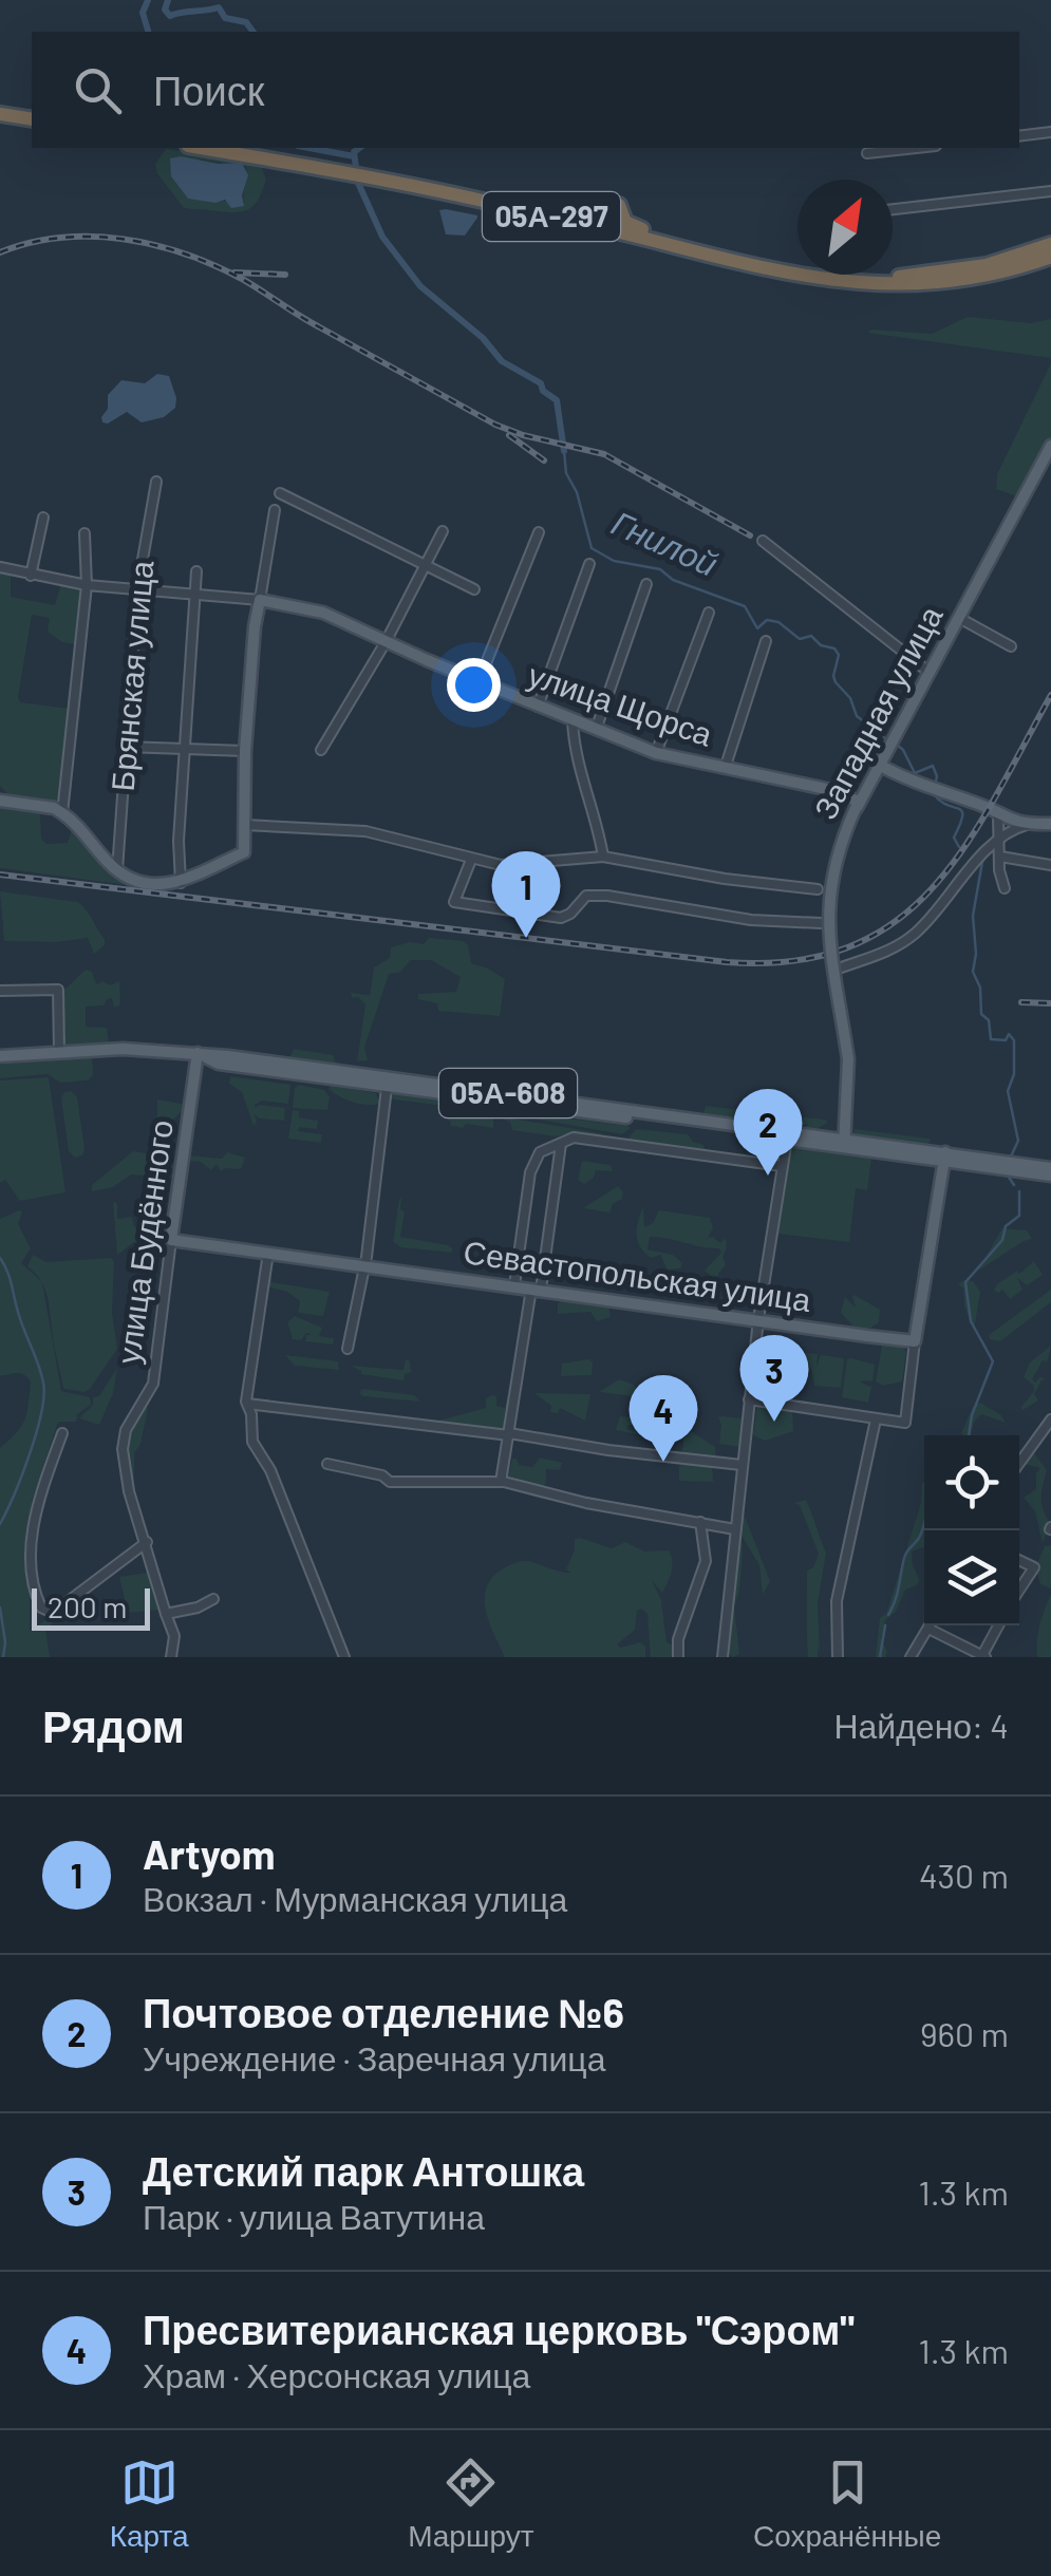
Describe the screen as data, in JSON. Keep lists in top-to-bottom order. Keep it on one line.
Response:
{"streets":{"highway":["05А-297"],"main road":["улица Щорса","Западная улица","05А-608","улица Будённого","Севастопольская улица"],"street":["Брянская улица"]},"crossings":[["Брянская улица","улица Щорса"],["улица Щорса","Западная улица"],["Западная улица","05А-608"],["05А-608","улица Будённого"],["улица Будённого","Севастопольская улица"]],"water":["Гнилой"],"scale_bar":"200 m","north":"top right","page":{"search":"Поиск","pins":["1","2","3","4"],"scale":"200 m","heading":["Рядом","Найдено: 4"],"list":[{"mark":"1","name":"Artyom","note":"Вокзал · Мурманская улица","value":"430 m"},{"mark":"2","name":"Почтовое отделение №6","note":"Учреждение · Заречная улица","value":"960 m"},{"mark":"3","name":"Детский парк Антошка","note":"Парк · улица Ватутина","value":"1.3 km"},{"mark":"4","name":"Пресвитерианская церковь \"Сэром\"","note":"Храм · Херсонская улица","value":"1.3 km"}],"nav":["Карта","Маршрут","Сохранённые"]}}
